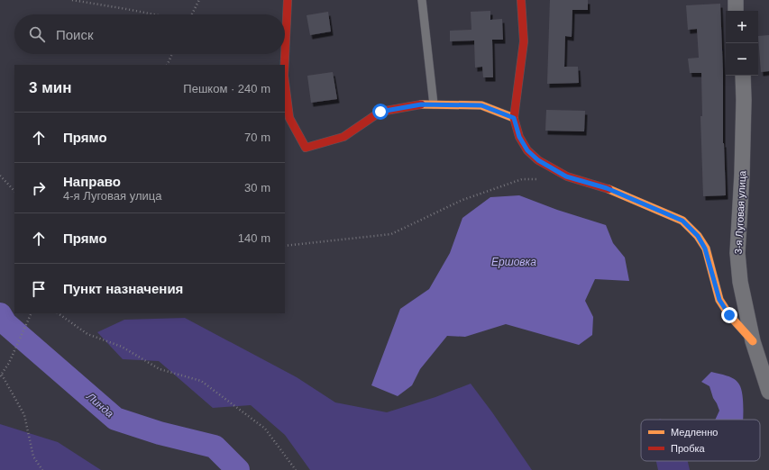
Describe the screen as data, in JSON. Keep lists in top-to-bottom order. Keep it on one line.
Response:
{"streets":{"street":["3-я Луговая улица"]},"water":["Ершовка","Линда"],"legend":["Медленно","Пробка"],"page":{"map_buttons":["+","−"],"search":"Поиск","heading":["3 мин","Пешком · 240 m"],"list":[["Прямо","70 m"],["Направо","4-я Луговая улица","30 m"],["Прямо","140 m"],"Пункт назначения"]}}
